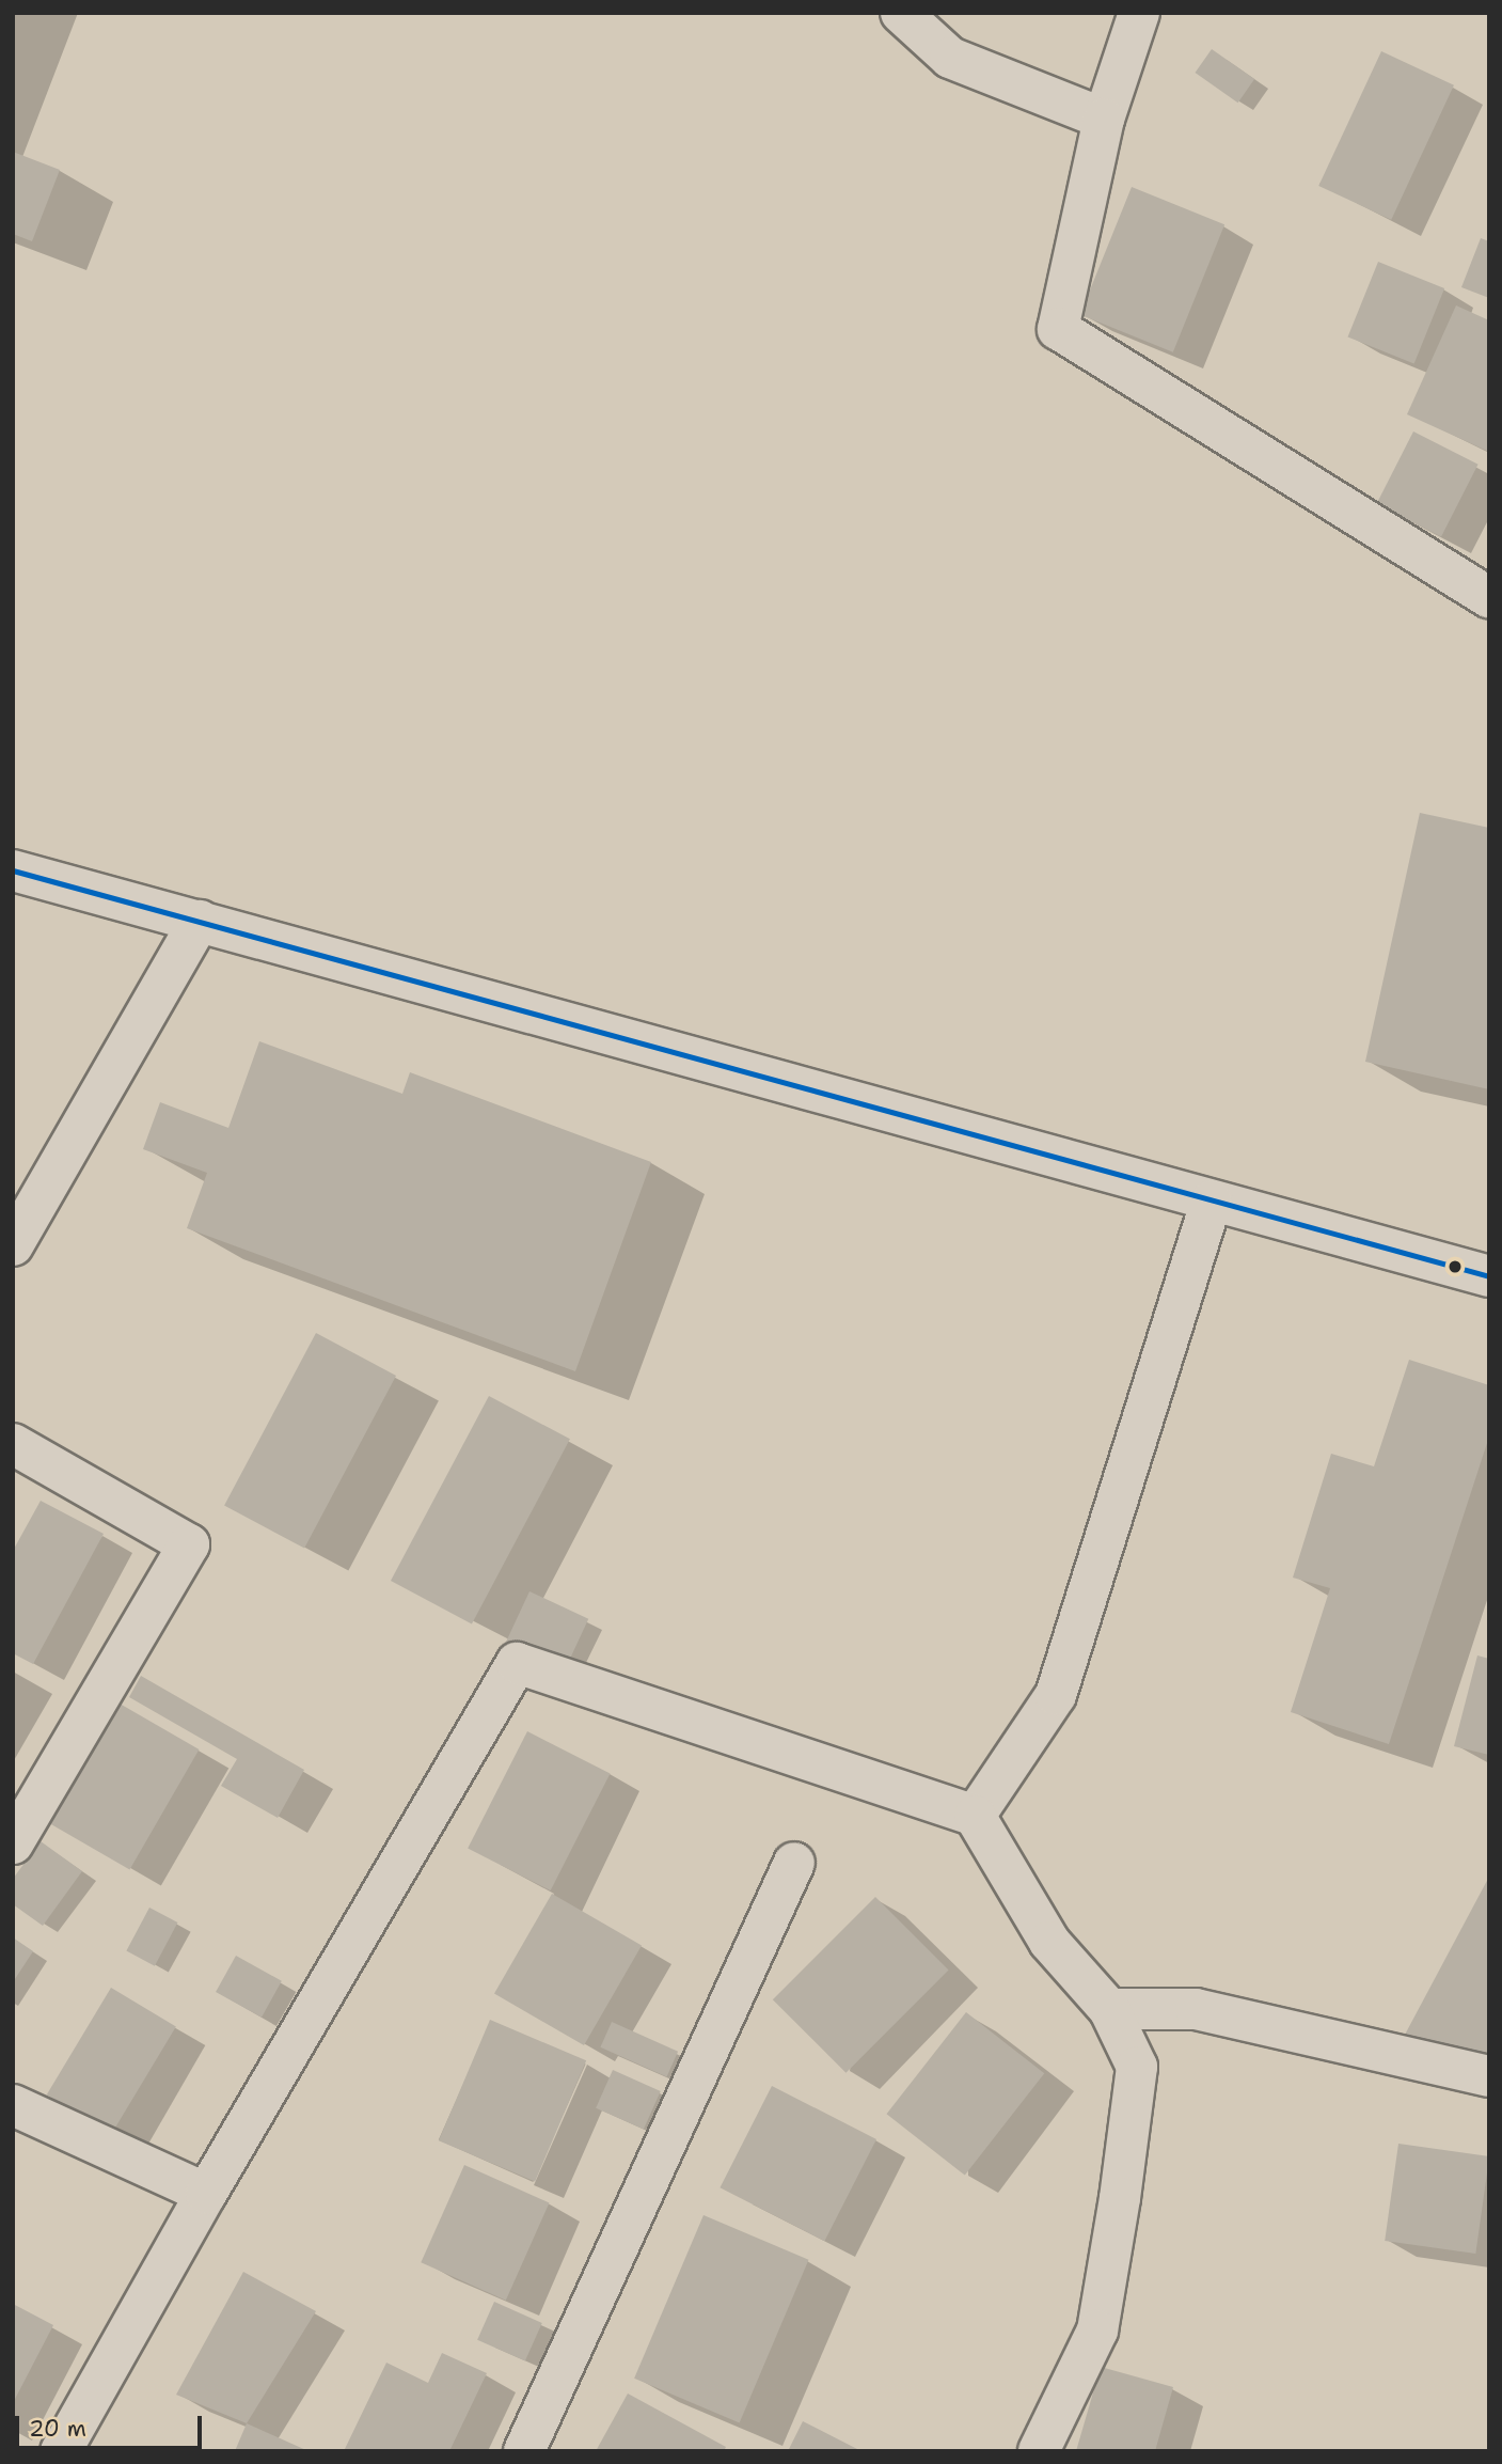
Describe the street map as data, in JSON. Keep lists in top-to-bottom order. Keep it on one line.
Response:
{"scale_bar":"20 m"}
